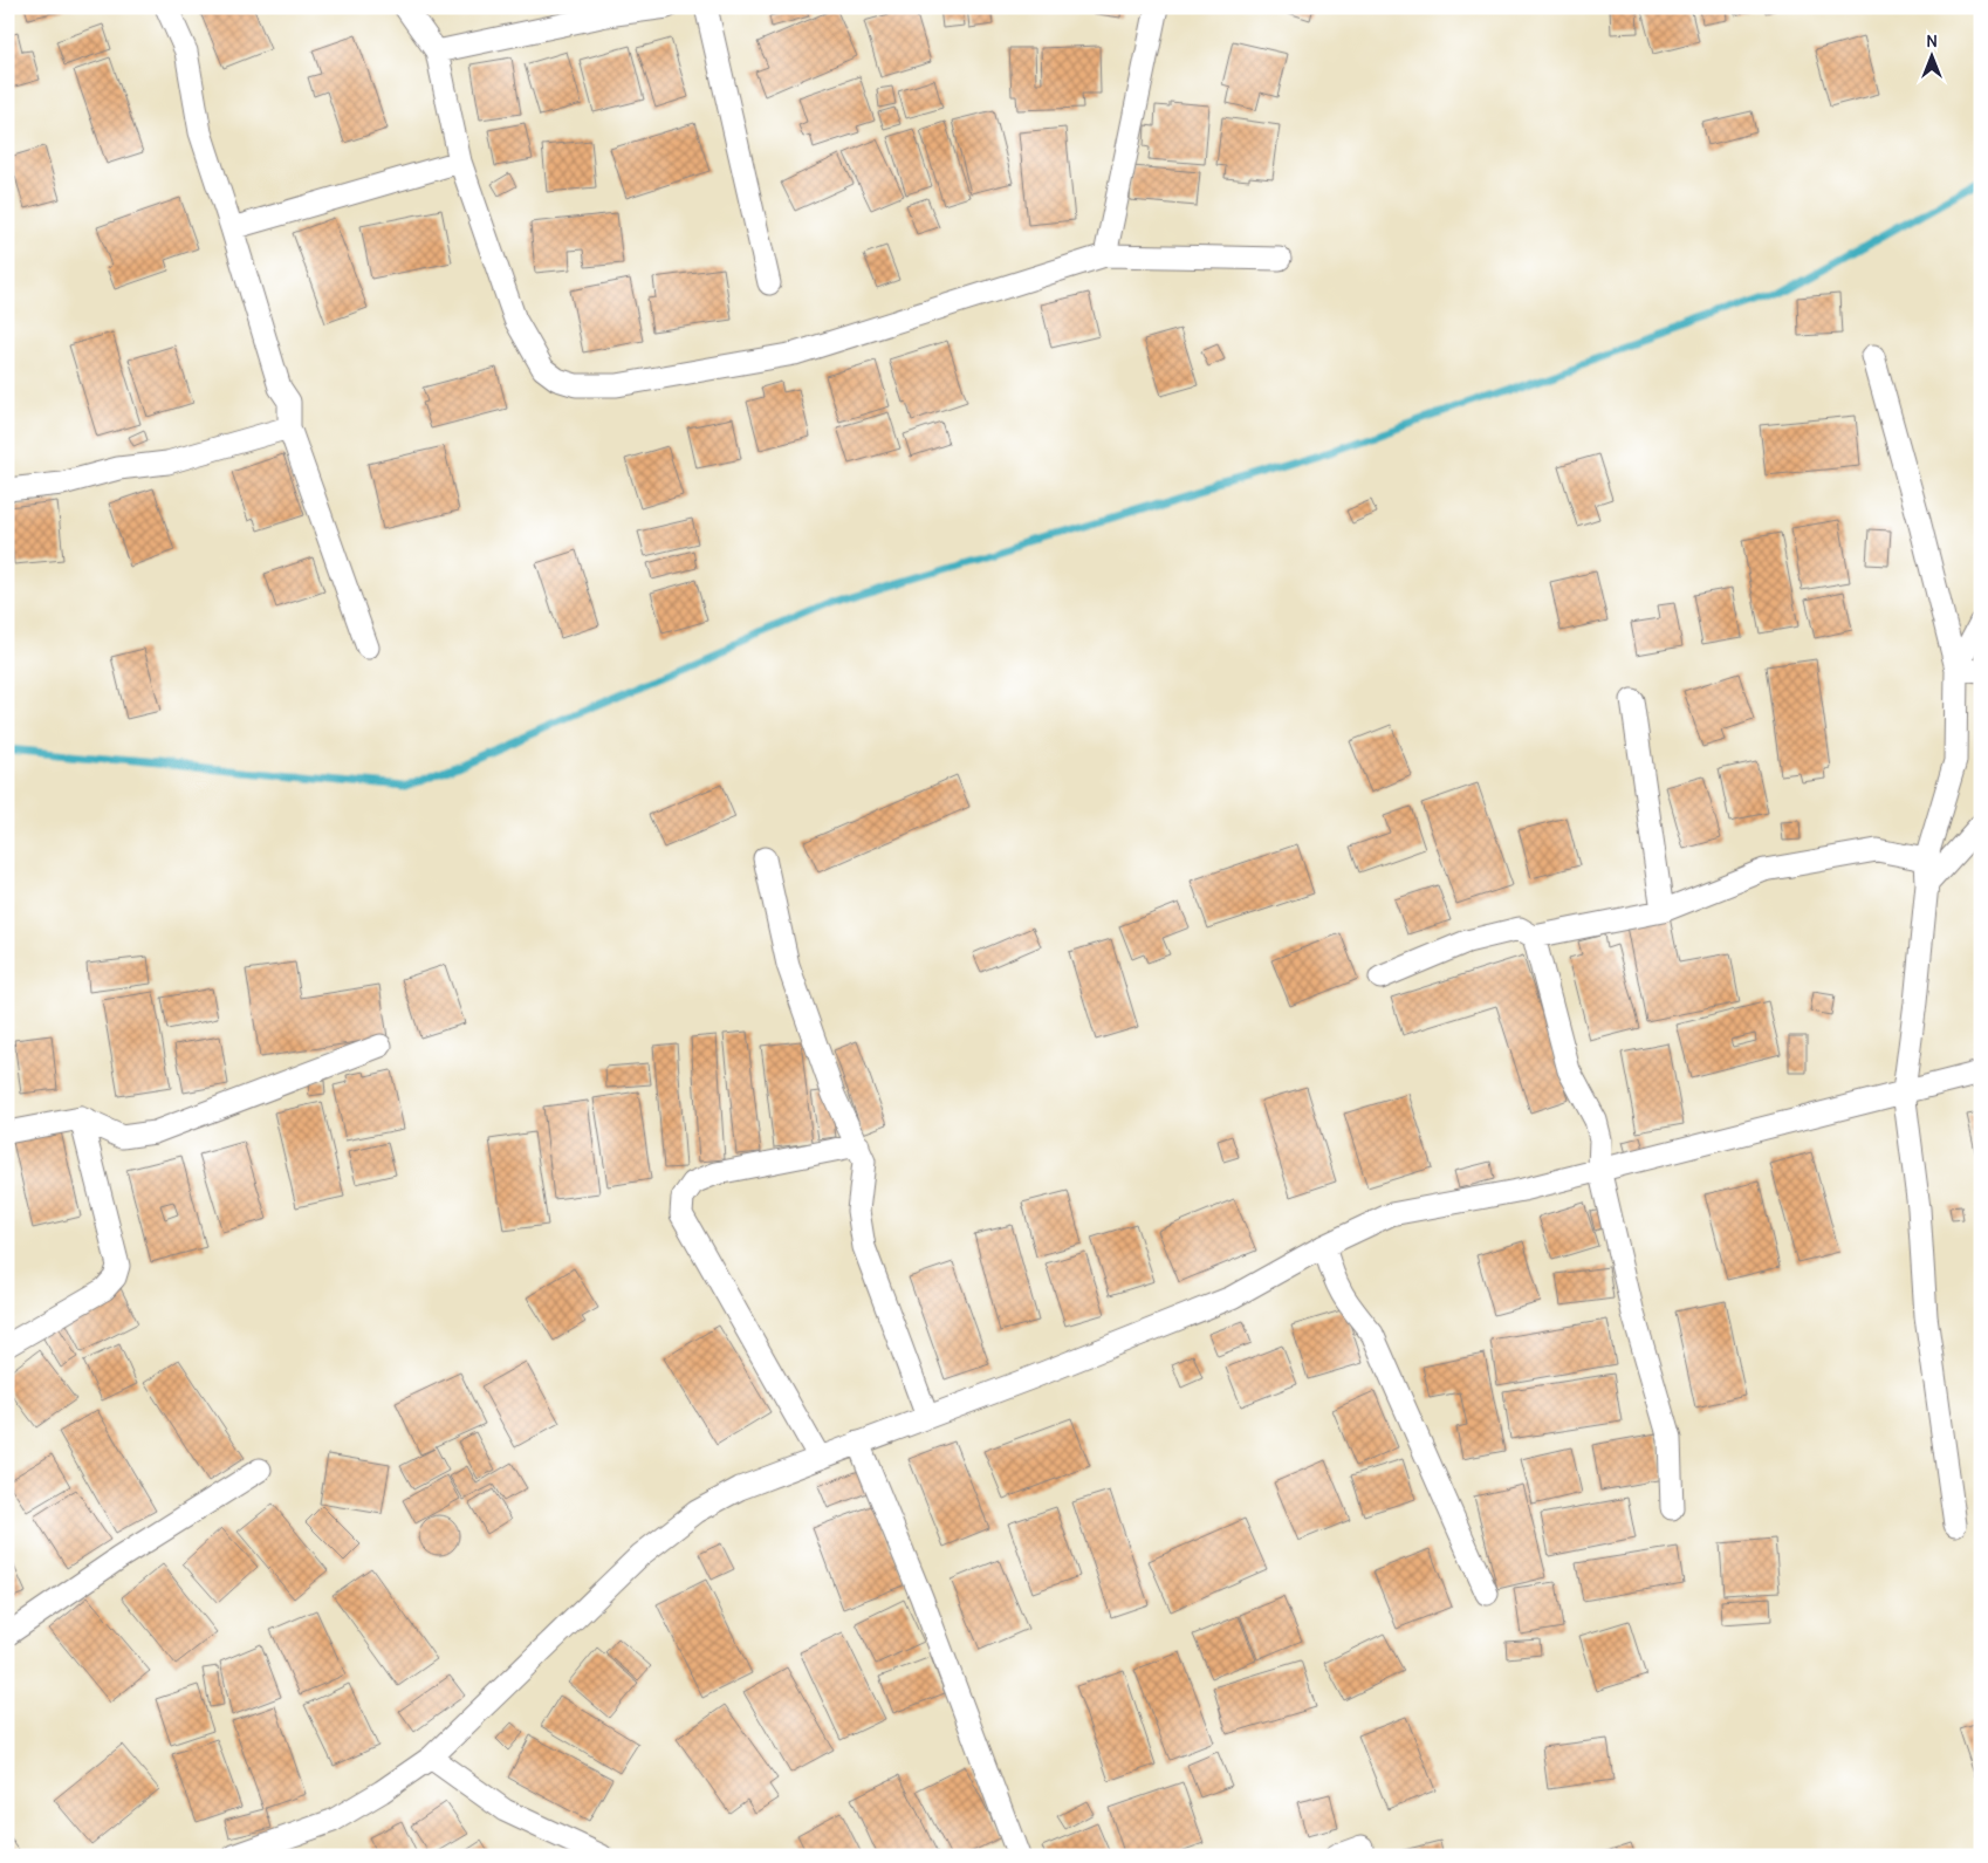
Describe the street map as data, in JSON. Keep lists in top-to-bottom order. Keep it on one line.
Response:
{"north":"top"}
